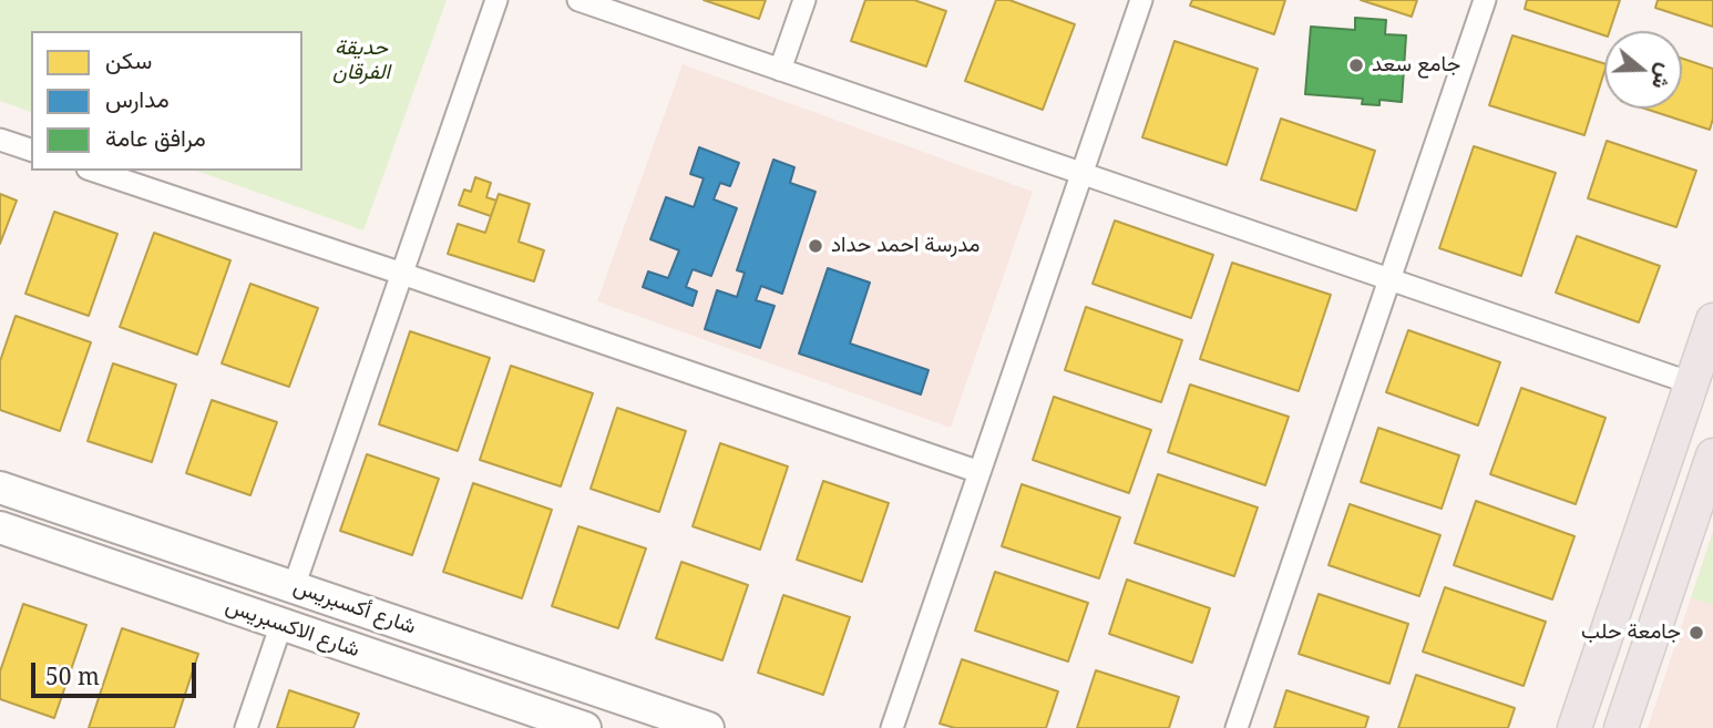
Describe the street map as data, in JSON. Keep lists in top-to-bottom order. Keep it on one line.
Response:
{"streets":{"street":["شارع أكسبريس","شارع الاكسبريس"]},"parks":["حديقة الفرقان"],"places":["جامع سعد","مدرسة احمد حداد","جامعة حلب"],"legend":["سكن","مدارس","مرافق عامة"],"scale_bar":"50 m","north":"right"}
